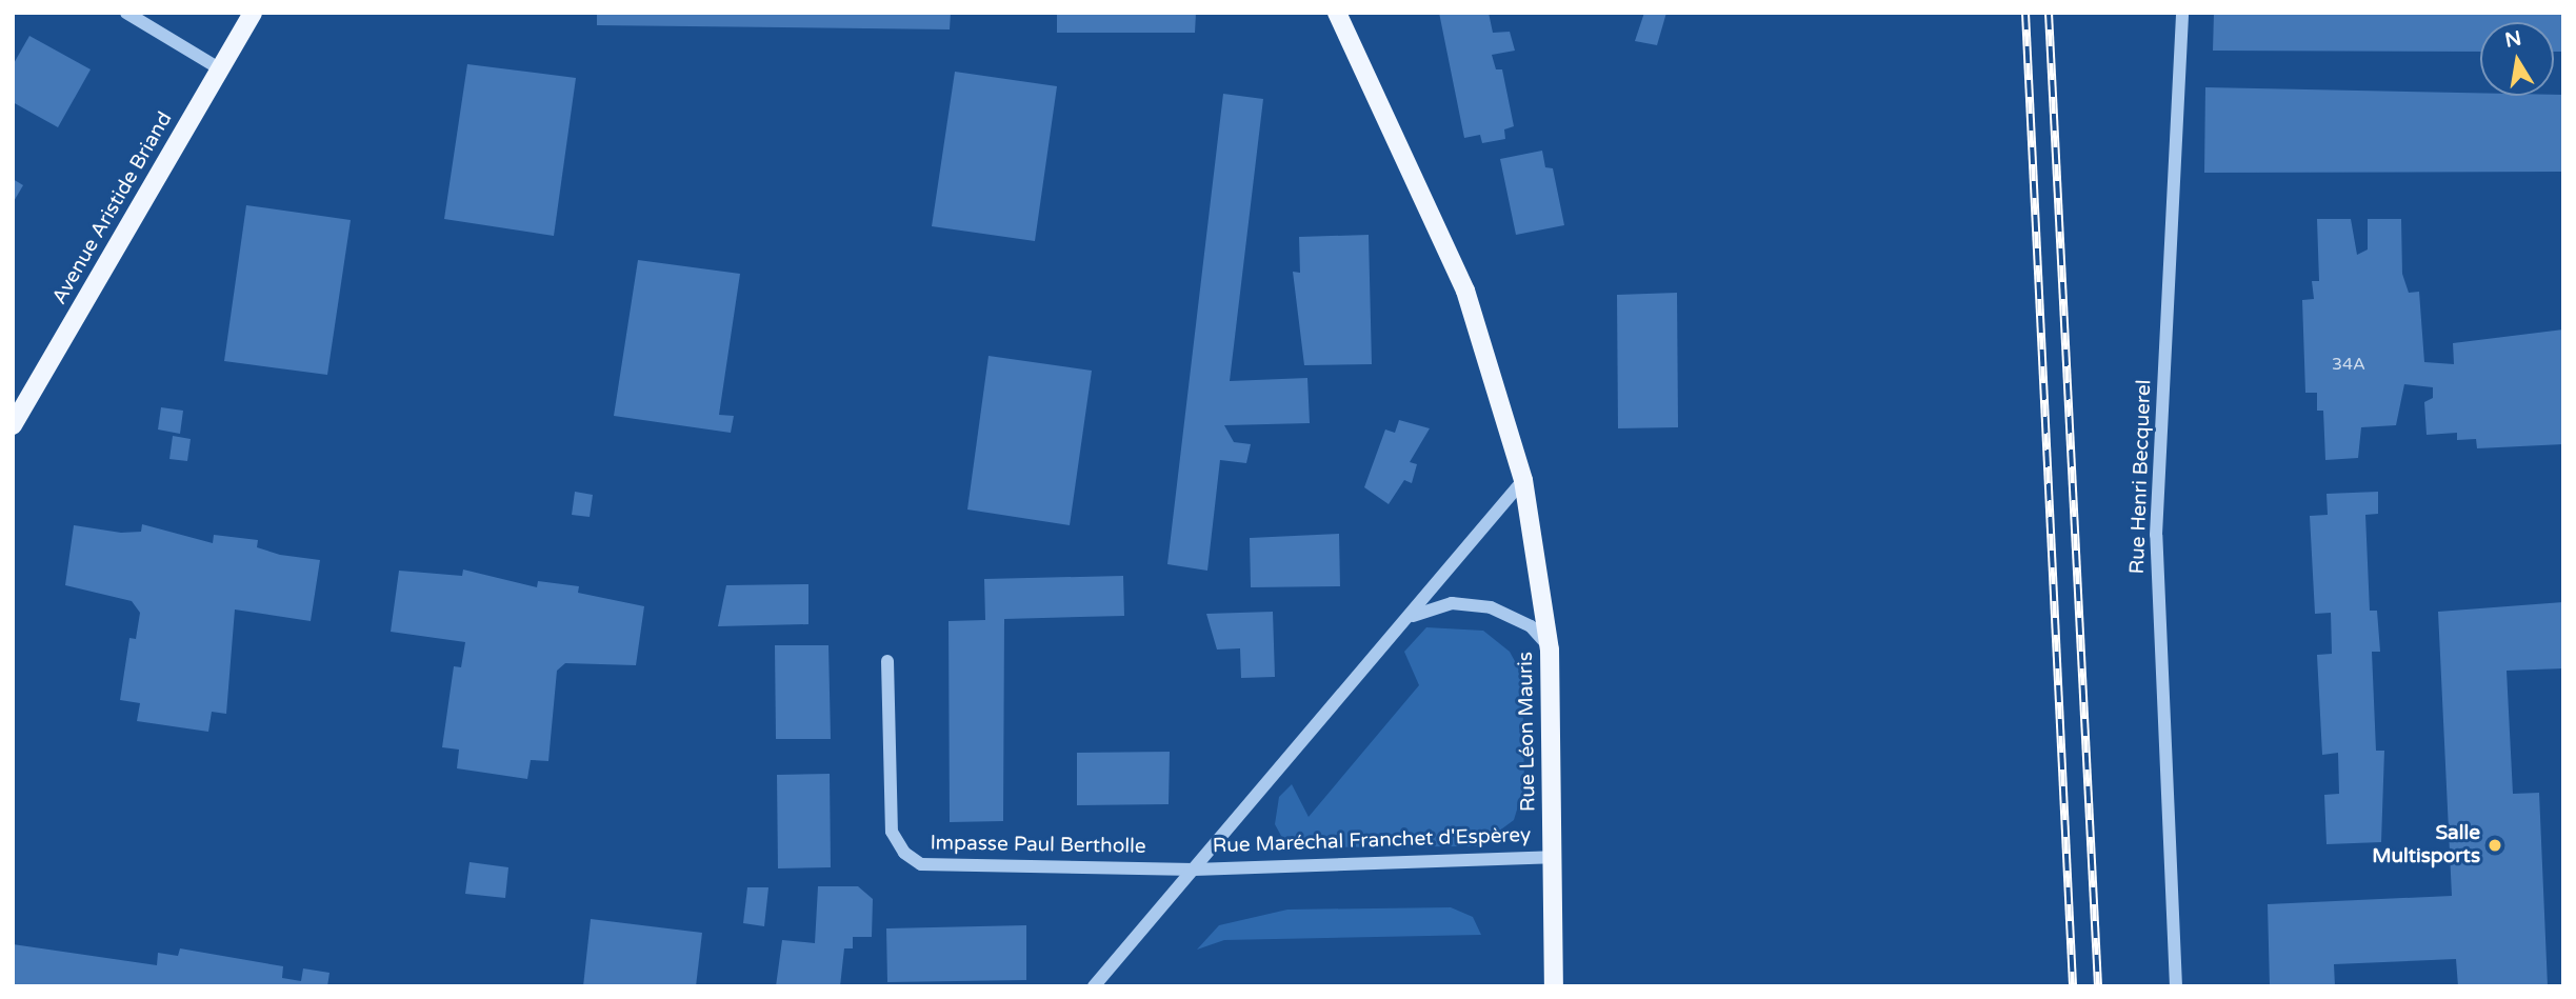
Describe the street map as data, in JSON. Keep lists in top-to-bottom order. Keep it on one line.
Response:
{"streets":{"main road":["Avenue Aristide Briand","Rue Léon Mauris"],"street":["Rue Henri Becquerel","Rue Maréchal Franchet d'Espèrey","Impasse Paul Bertholle"]},"crossings":[["Rue Léon Mauris","Rue Maréchal Franchet d'Espèrey"],["Rue Maréchal Franchet d'Espèrey","Impasse Paul Bertholle"]],"places":["Salle Multisports"],"house_numbers":["34A"],"north":"top"}
